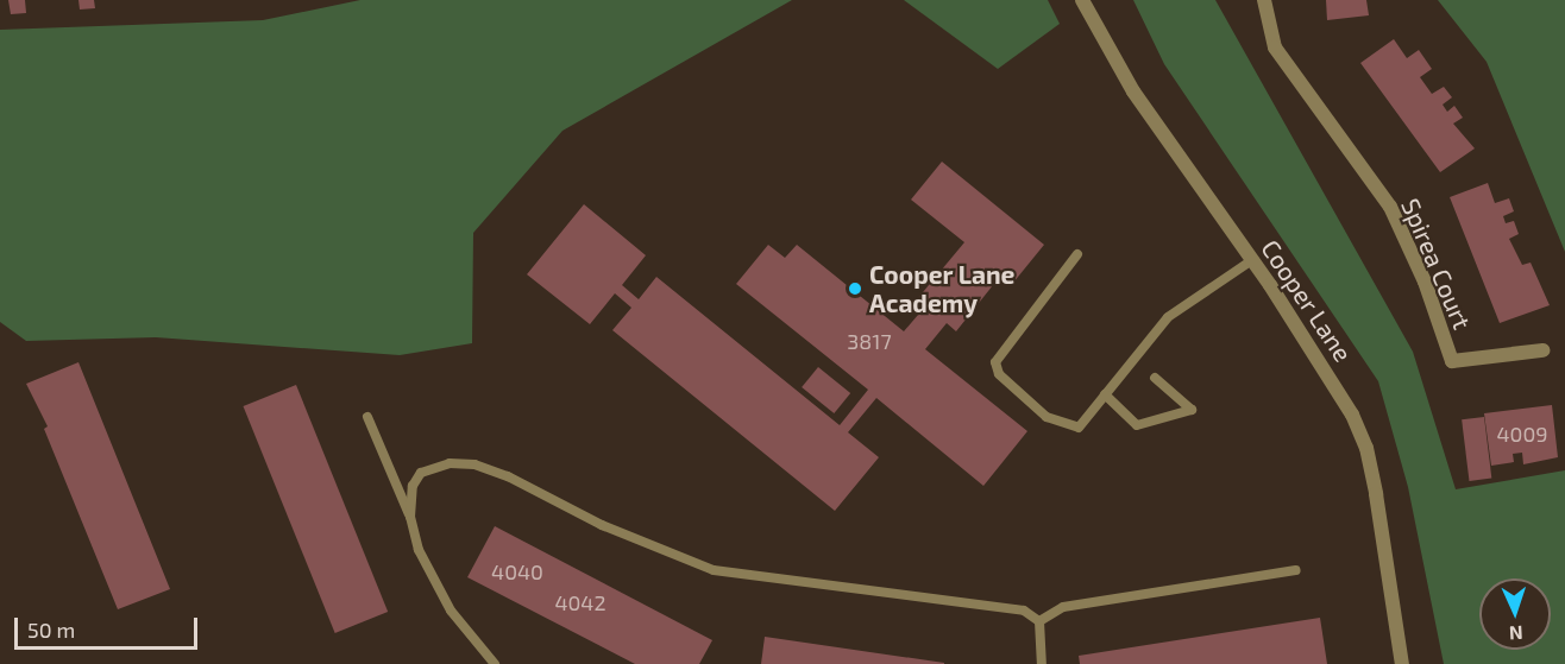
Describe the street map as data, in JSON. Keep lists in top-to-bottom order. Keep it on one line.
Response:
{"streets":{"street":["Spirea Court","Cooper Lane"]},"places":["Cooper Lane Academy"],"house_numbers":["3817","4009","4040","4042"],"scale_bar":"50 m","north":"bottom"}
